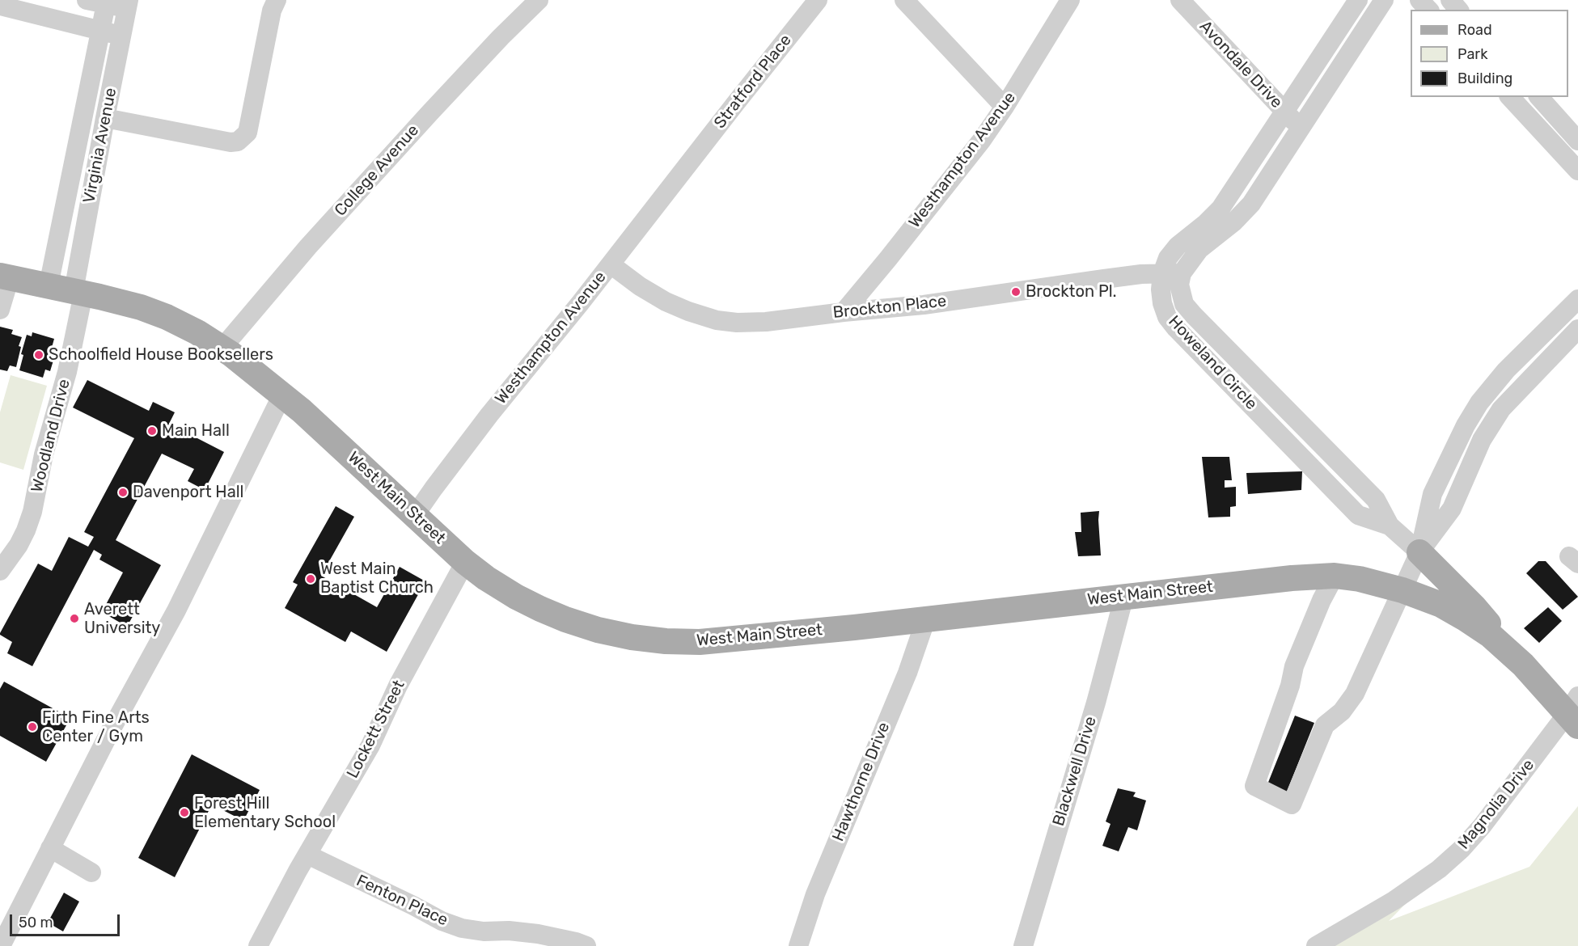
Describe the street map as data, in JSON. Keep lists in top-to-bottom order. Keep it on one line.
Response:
{"streets":{"main road":["West Main Street"],"street":["Avondale Drive","Stratford Place","Virginia Avenue","Westhampton Avenue","College Avenue","Brockton Place","Howeland Circle","Woodland Drive","Lockett Street","Blackwell Drive","Hawthorne Drive","Magnolia Drive","Fenton Place"]},"crossings":[["Avondale Drive","Howeland Circle"],["Stratford Place","Westhampton Avenue"],["Virginia Avenue","Woodland Drive"],["Virginia Avenue","West Main Street"],["Westhampton Avenue","Brockton Place"],["Westhampton Avenue","West Main Street"],["College Avenue","West Main Street"],["Brockton Place","Howeland Circle"],["Woodland Drive","West Main Street"],["West Main Street","Lockett Street"],["West Main Street","Blackwell Drive"],["West Main Street","Hawthorne Drive"],["West Main Street","Magnolia Drive"],["Lockett Street","Fenton Place"]],"places":["Brockton Pl.","Schoolfield House Booksellers","Main Hall","Davenport Hall","West Main Baptist Church","Averett University","Firth Fine Arts Center / Gym","Forest Hill Elementary School"],"legend":["Road","Park","Building"],"scale_bar":"50 m"}
